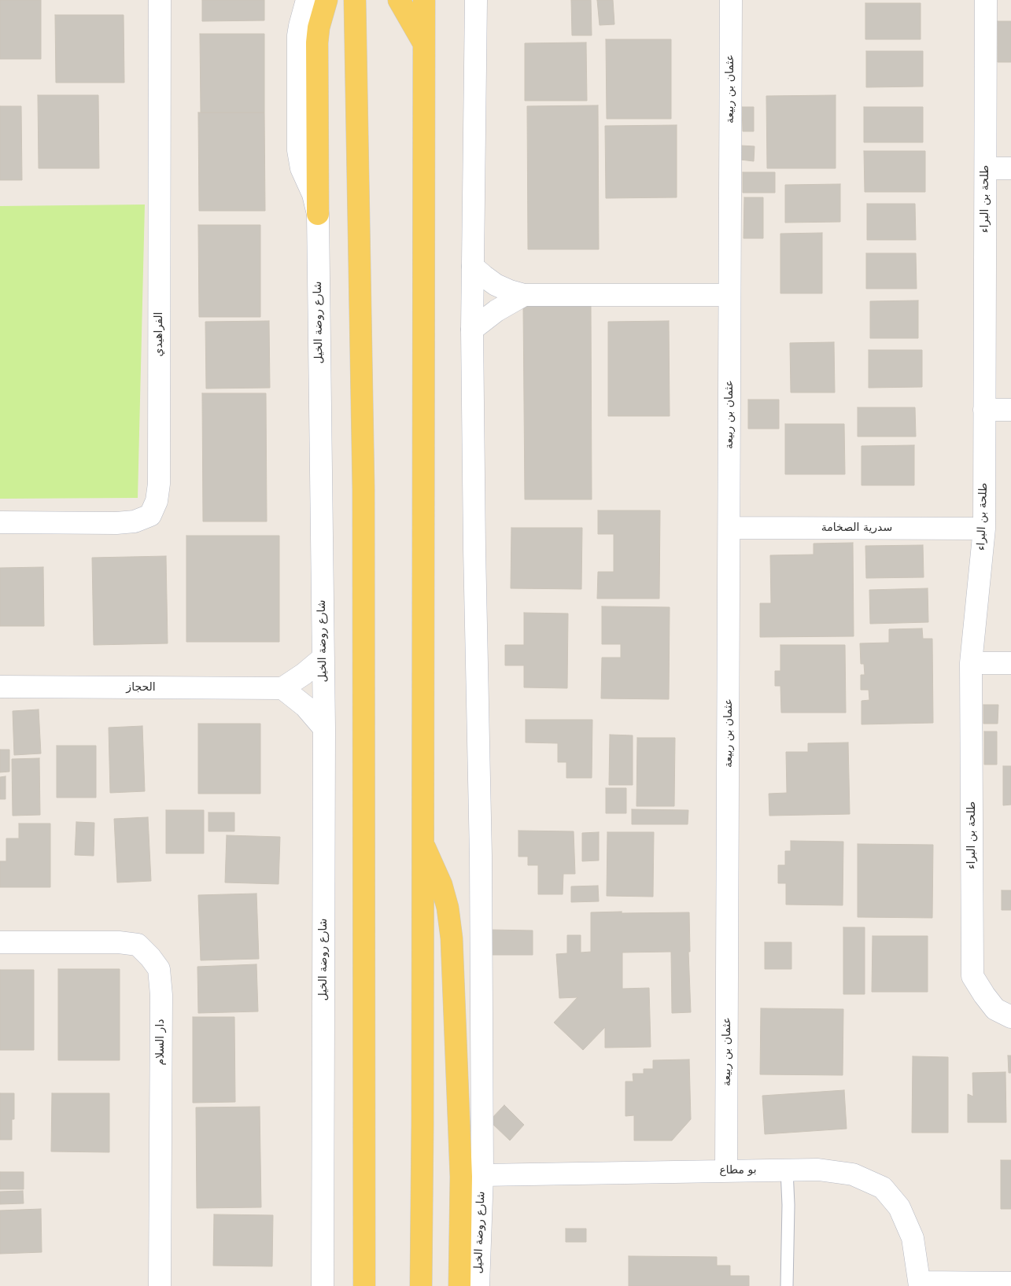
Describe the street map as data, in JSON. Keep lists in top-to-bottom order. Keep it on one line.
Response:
{"streets":{"street":["عثمان بن ربيعة","طلحة بن البراء","شارع روضة الخيل","الفراهيدي","سدرية الصخامة","الحجاز","دار السلام","بو مطاع"]},"crossings":[["عثمان بن ربيعة","سدرية الصخامة"],["عثمان بن ربيعة","بو مطاع"],["طلحة بن البراء","سدرية الصخامة"],["شارع روضة الخيل","بو مطاع"]]}
